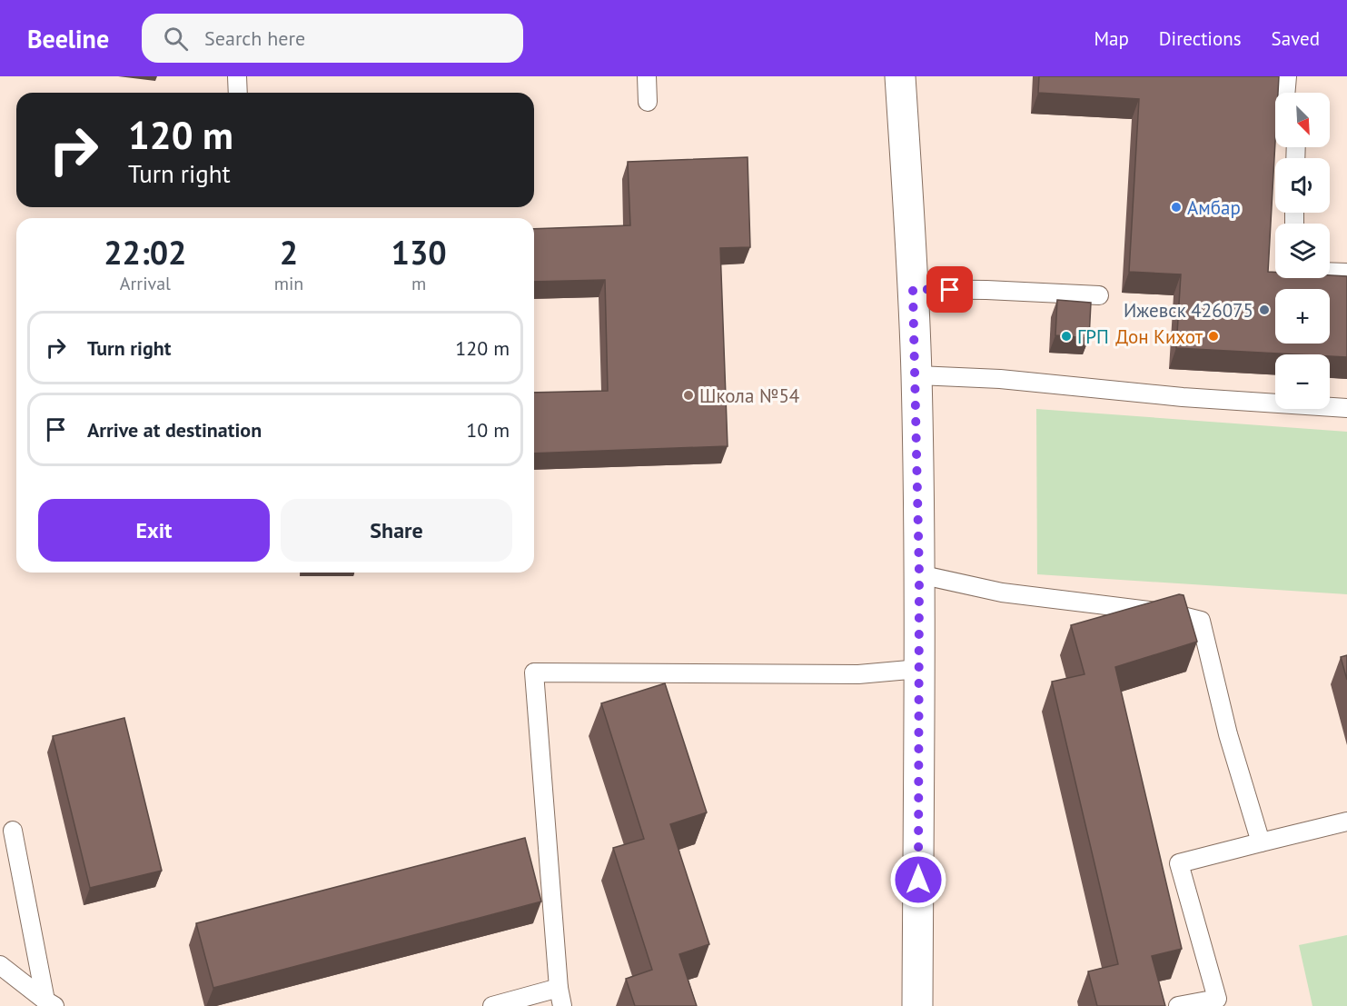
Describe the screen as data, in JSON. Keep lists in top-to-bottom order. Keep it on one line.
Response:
{"places":["Амбар","Ижевск 426075","ГРП","Дон Кихот","Школа №54"],"north":"bottom right","page":{"header":"Beeline","search":"Search here","nav":["Map","Directions","Saved"],"map_buttons":["+","−"],"turn":["120 m","Turn right"],"eta":["22:02","Arrival","2","min","130","m"],"list":[{"name":"Turn right","value":"120 m"},{"name":"Arrive at destination","value":"10 m"}],"buttons":["Exit","Share"]}}
